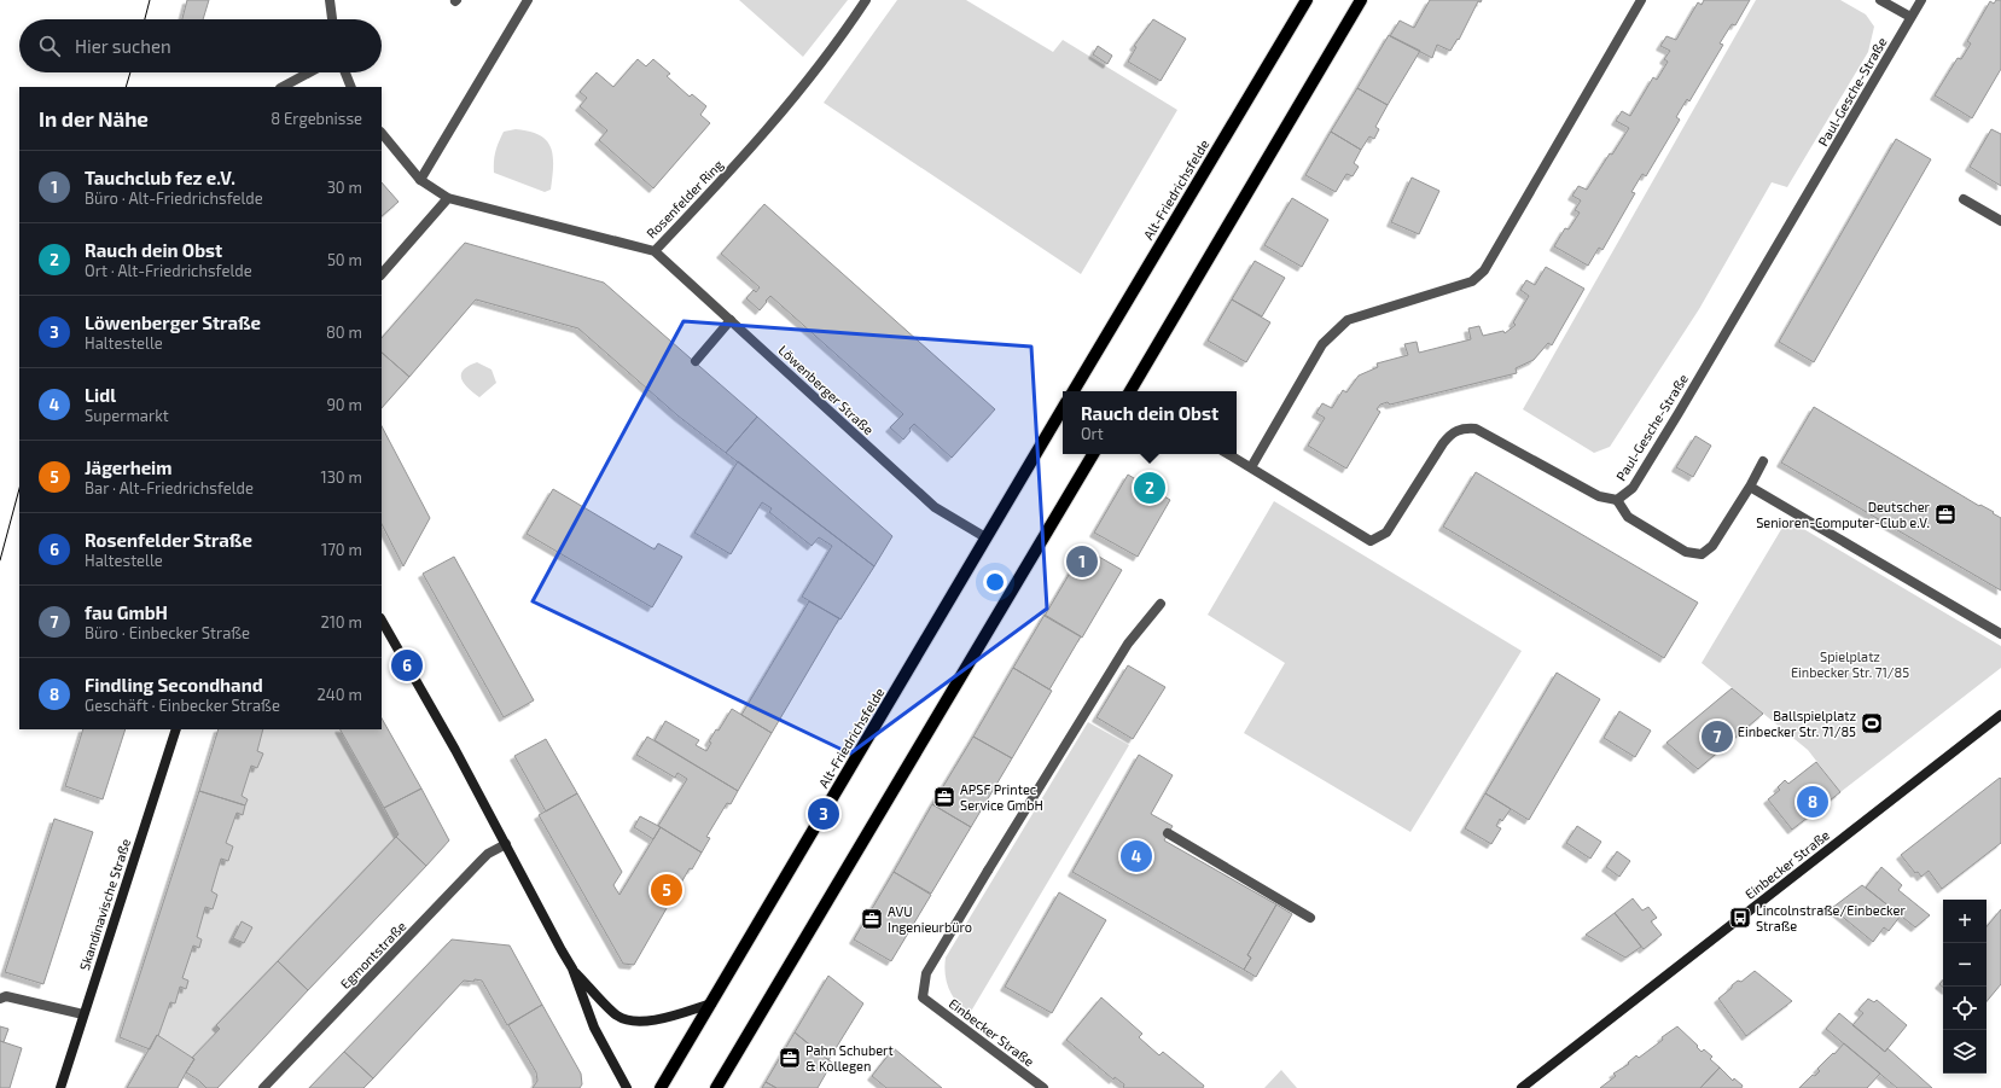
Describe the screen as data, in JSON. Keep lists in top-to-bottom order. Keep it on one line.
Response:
{"streets":{"main road":["Alt-Friedrichsfelde"],"street":["Paul-Gesche-Straße","Rosenfelder Ring","Löwenberger Straße","Einbecker Straße","Skandinavische Straße","Egmontstraße"]},"crossings":[["Alt-Friedrichsfelde","Löwenberger Straße"],["Rosenfelder Ring","Löwenberger Straße"]],"parks":["Spielplatz Einbecker Str. 71/85"],"places":{"office":["Deutscher Senioren-Computer-Club e.V.","APSF Printec Service GmbH","AVU Ingenieurbüro","Pahn Schubert & Kollegen"],"sports":["Ballspielplatz Einbecker Str. 71/85"],"bus stop":["Lincolnstraße/Einbecker Straße"]},"page":{"search":"Hier suchen","heading":["In der Nähe","8 Ergebnisse"],"list":[{"mark":"1","name":"Tauchclub fez e.V.","note":"Büro · Alt-Friedrichsfelde","value":"30 m"},{"mark":"2","name":"Rauch dein Obst","note":"Ort · Alt-Friedrichsfelde","value":"50 m"},{"mark":"3","name":"Löwenberger Straße","note":"Haltestelle","value":"80 m"},{"mark":"4","name":"Lidl","note":"Supermarkt","value":"90 m"},{"mark":"5","name":"Jägerheim","note":"Bar · Alt-Friedrichsfelde","value":"130 m"},{"mark":"6","name":"Rosenfelder Straße","note":"Haltestelle","value":"170 m"},{"mark":"7","name":"fau GmbH","note":"Büro · Einbecker Straße","value":"210 m"},{"mark":"8","name":"Findling Secondhand","note":"Geschäft · Einbecker Straße","value":"240 m"}],"popup":["Rauch dein Obst","Ort"],"pins":["2","1","6","7","8","3","4","5"],"map_buttons":["+","−"]}}
